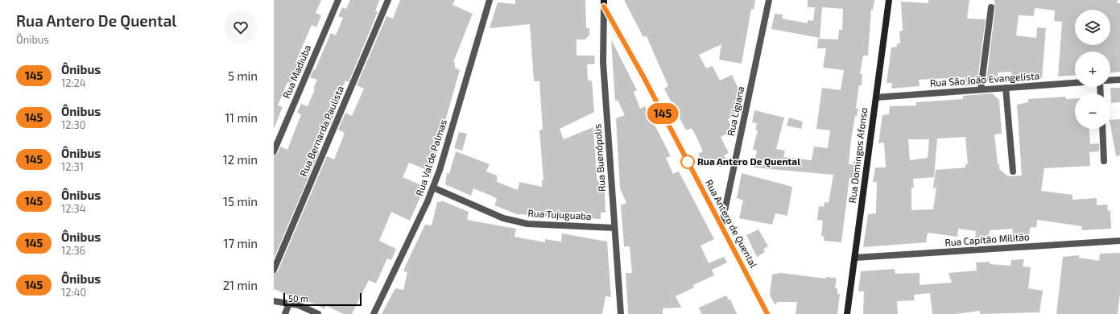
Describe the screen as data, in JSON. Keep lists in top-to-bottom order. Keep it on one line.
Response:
{"streets":{"street":["Rua Madiúba","Rua São João Evangelista","Rua Ligiana","Rua Bernarda Paulista","Rua Domingos Afonso","Rua Val de Palmas","Rua Buenópolis","Rua Tujuguaba","Rua Antero de Quental","Rua Capitão Militão"]},"crossings":[["Rua São João Evangelista","Rua Domingos Afonso"],["Rua Ligiana","Rua Antero de Quental"],["Rua Domingos Afonso","Rua Capitão Militão"],["Rua Val de Palmas","Rua Tujuguaba"],["Rua Buenópolis","Rua Tujuguaba"],["Rua Buenópolis","Rua Antero de Quental"]],"places":["Rua Antero De Quental"],"lines":["bus line 145"],"scale_bar":"50 m","page":{"heading":["Rua Antero De Quental","Ônibus"],"on_map":"145","map_buttons":["+","−"],"list":[{"mark":"145","name":"Ônibus","note":"12:24","value":"5 min"},{"mark":"145","name":"Ônibus","note":"12:30","value":"11 min"},{"mark":"145","name":"Ônibus","note":"12:31","value":"12 min"},{"mark":"145","name":"Ônibus","note":"12:34","value":"15 min"},{"mark":"145","name":"Ônibus","note":"12:36","value":"17 min"},{"mark":"145","name":"Ônibus","note":"12:40","value":"21 min"}],"scale":"50 m"}}
